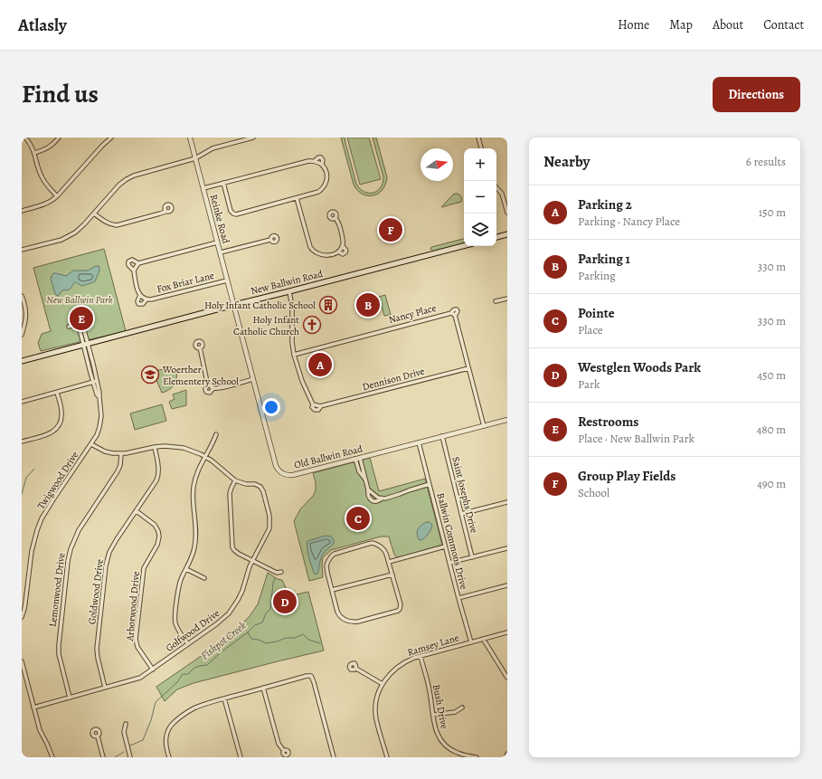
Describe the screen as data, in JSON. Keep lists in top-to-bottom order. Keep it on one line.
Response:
{"streets":{"main road":["New Ballwin Road"],"street":["Reinke Road","Fox Briar Lane","Nancy Place","Dennison Drive","Old Ballwin Road","Twigwood Drive","Saint Josephs Drive","Ballwin Commons Drive","Lemonwood Drive","Goldwood Drive","Arborwood Drive","Golfwood Drive","Ramsey Lane","Bush Drive"]},"crossings":[["Reinke Road","Fox Briar Lane"],["Reinke Road","New Ballwin Road"],["Reinke Road","Old Ballwin Road"],["New Ballwin Road","Dennison Drive"],["New Ballwin Road","Old Ballwin Road"],["New Ballwin Road","Twigwood Drive"],["Nancy Place","Dennison Drive"],["Nancy Place","Old Ballwin Road"],["Old Ballwin Road","Saint Josephs Drive"],["Old Ballwin Road","Ballwin Commons Drive"],["Ballwin Commons Drive","Ramsey Lane"],["Lemonwood Drive","Golfwood Drive"],["Goldwood Drive","Arborwood Drive"],["Goldwood Drive","Golfwood Drive"],["Arborwood Drive","Golfwood Drive"],["Ramsey Lane","Bush Drive"]],"water":["Fishpot Creek"],"parks":["New Ballwin Park"],"places":{"building":["Holy Infant Catholic School"],"church":["Holy Infant Catholic Church"],"school or university":["Woerther Elementery School"]},"north":"right","page":{"header":"Atlasly","nav":["Home","Map","About","Contact"],"title":"Find us","buttons":"Directions","heading":["Nearby","6 results"],"map_buttons":["+","−"],"list":[{"mark":"A","name":"Parking 2","note":"Parking · Nancy Place","value":"150 m"},{"mark":"B","name":"Parking 1","note":"Parking","value":"330 m"},{"mark":"C","name":"Pointe","note":"Place","value":"330 m"},{"mark":"D","name":"Westglen Woods Park","note":"Park","value":"450 m"},{"mark":"E","name":"Restrooms","note":"Place · New Ballwin Park","value":"480 m"},{"mark":"F","name":"Group Play Fields","note":"School","value":"490 m"}],"pins":["F","B","E","A","C","D"]}}
